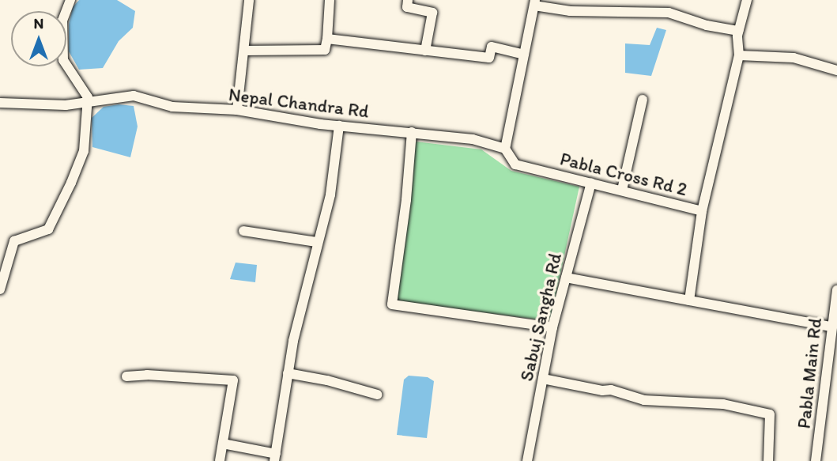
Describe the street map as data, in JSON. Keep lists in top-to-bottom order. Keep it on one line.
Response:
{"streets":{"street":["Nepal Chandra Rd","Pabla Cross Rd 2","Sabuj Sangha Rd","Pabla Main Rd"]},"crossings":[["Nepal Chandra Rd","Pabla Cross Rd 2"],["Pabla Cross Rd 2","Sabuj Sangha Rd"]],"north":"top"}
